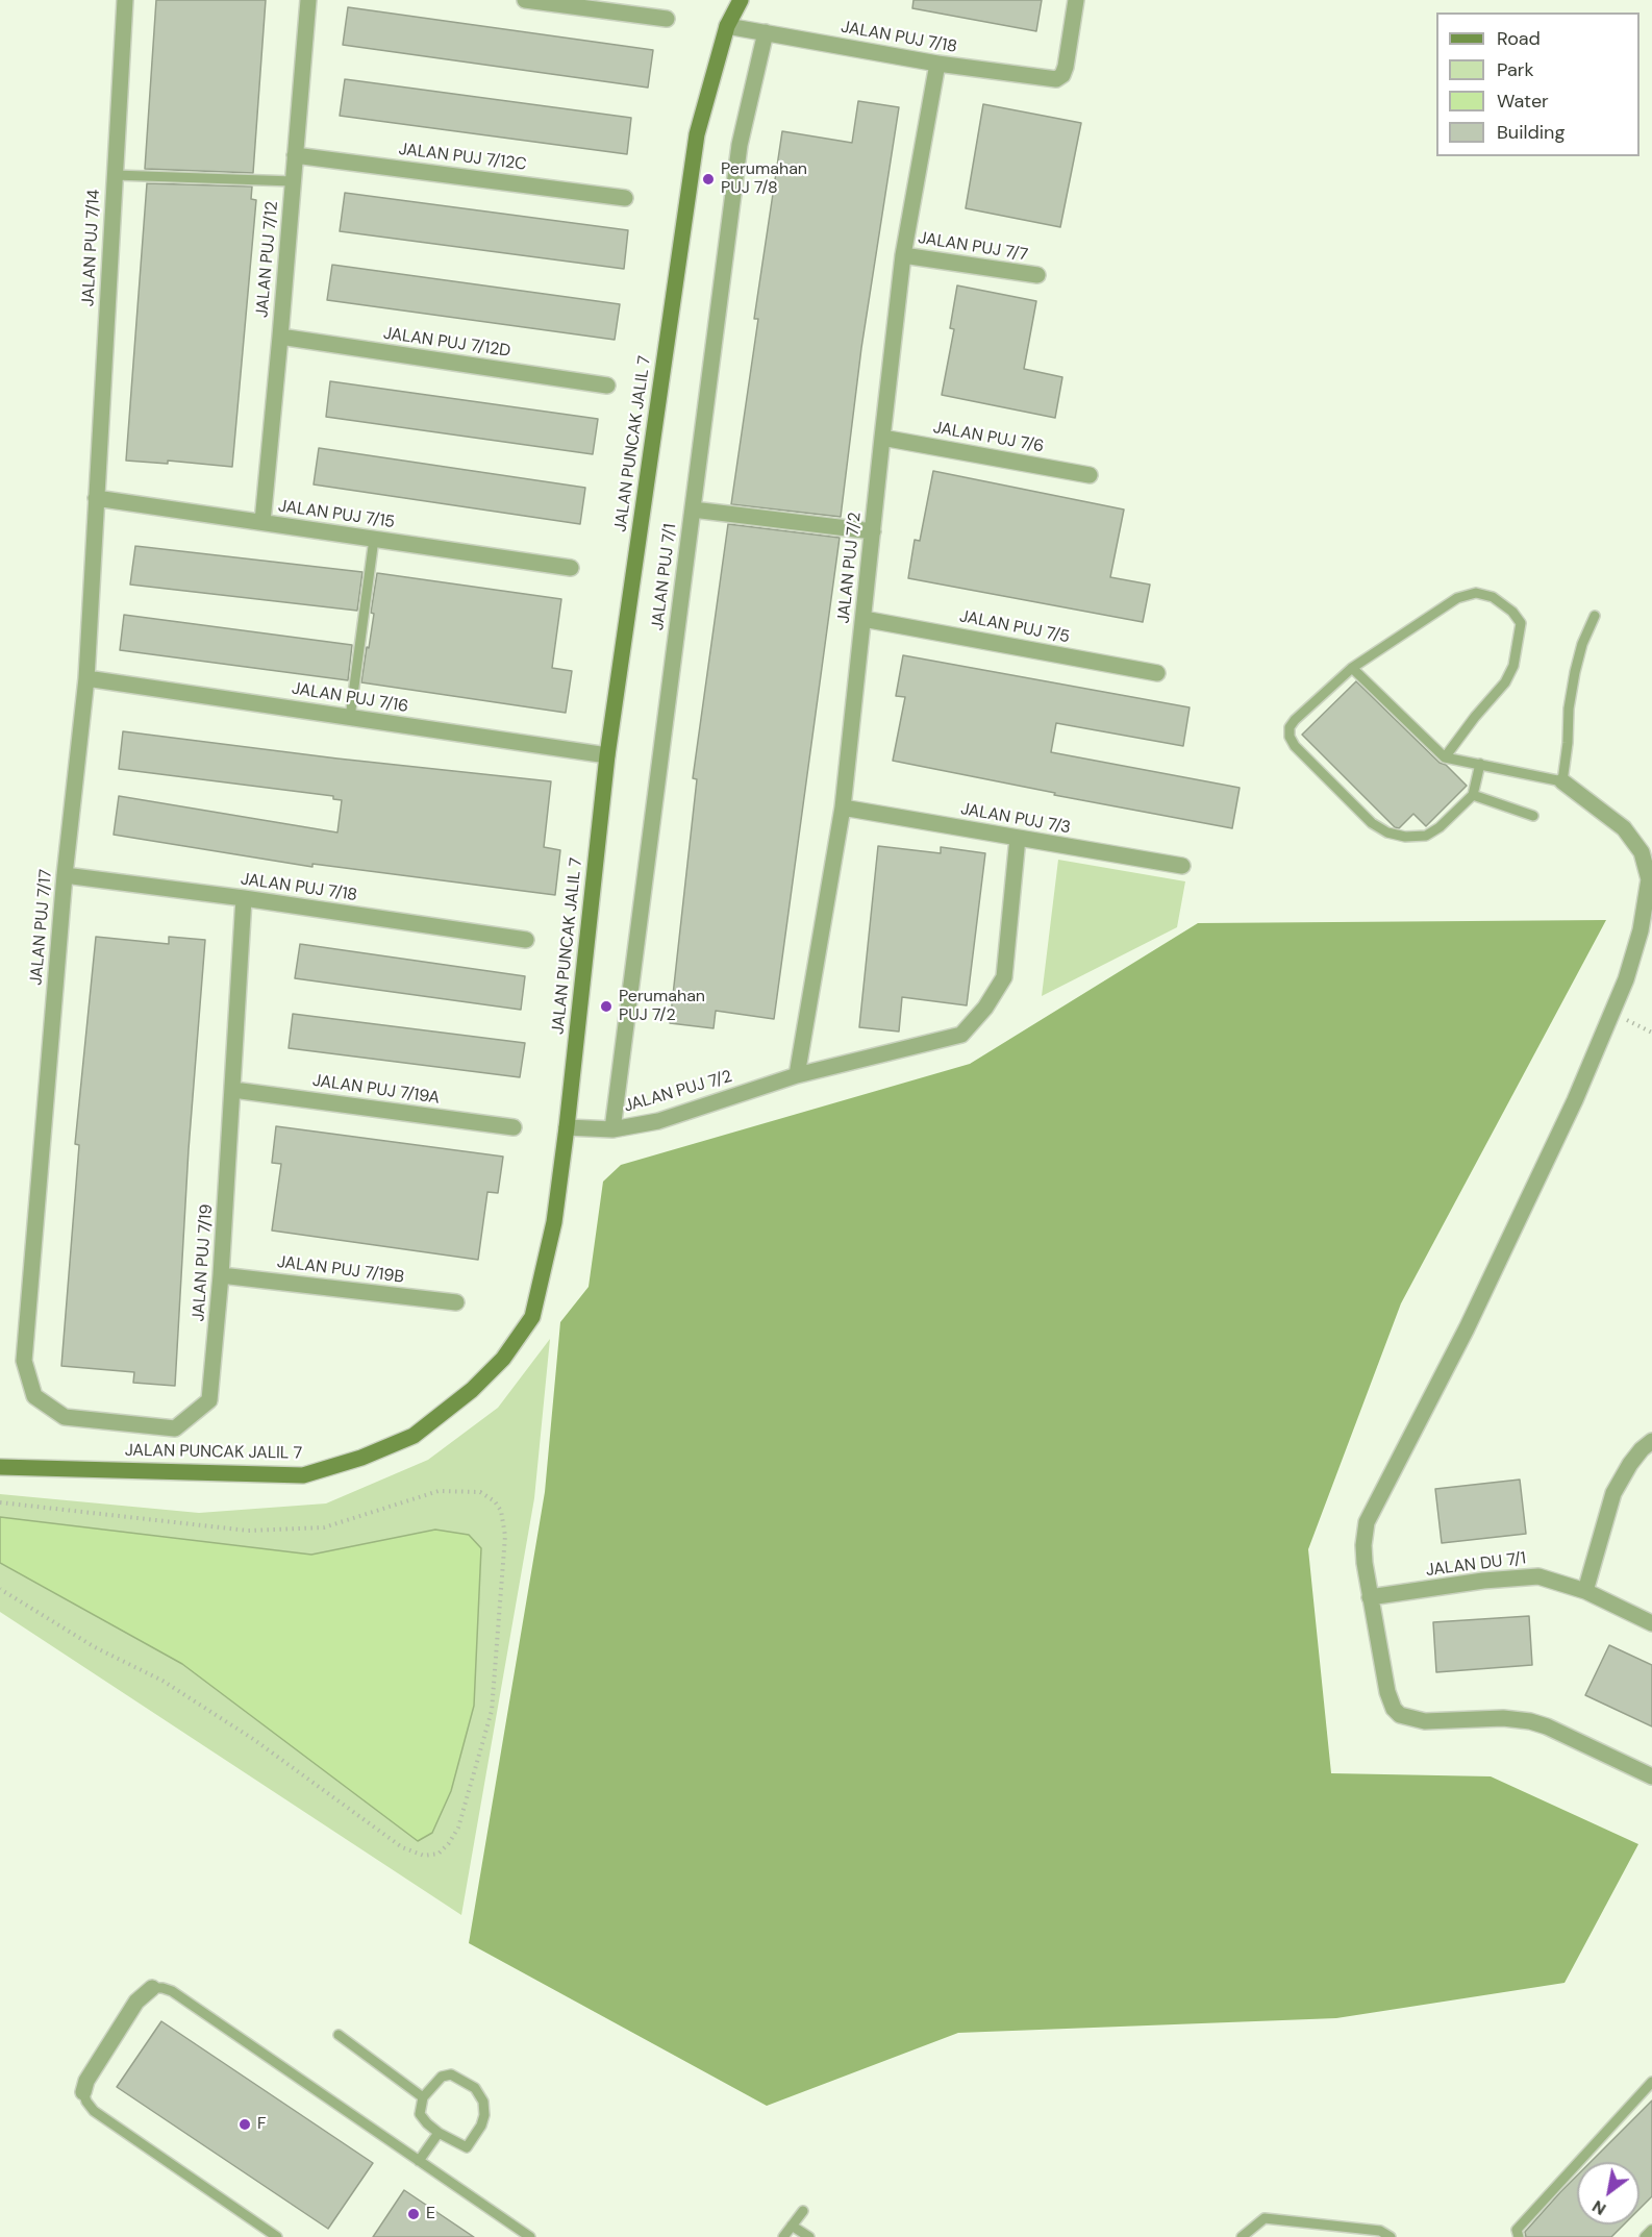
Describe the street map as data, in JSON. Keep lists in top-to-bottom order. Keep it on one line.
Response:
{"streets":{"street":["JALAN PUJ 7/18","JALAN PUJ 7/12C","JALAN PUJ 7/7","JALAN PUJ 7/14","JALAN PUJ 7/12","JALAN PUJ 7/12D","JALAN PUJ 7/6","JALAN PUNCAK JALIL 7","JALAN PUJ 7/15","JALAN PUJ 7/2","JALAN PUJ 7/1","JALAN PUJ 7/5","JALAN PUJ 7/16","JALAN PUJ 7/3","JALAN PUJ 7/17","JALAN PUJ 7/19A","JALAN PUJ 7/19","JALAN PUJ 7/19B","JALAN DU 7/1"]},"crossings":[["JALAN PUJ 7/18","JALAN PUNCAK JALIL 7"],["JALAN PUJ 7/18","JALAN PUJ 7/2"],["JALAN PUJ 7/18","JALAN PUJ 7/1"],["JALAN PUJ 7/18","JALAN PUJ 7/17"],["JALAN PUJ 7/18","JALAN PUJ 7/19"],["JALAN PUJ 7/12C","JALAN PUJ 7/12"],["JALAN PUJ 7/7","JALAN PUJ 7/2"],["JALAN PUJ 7/14","JALAN PUJ 7/15"],["JALAN PUJ 7/14","JALAN PUJ 7/17"],["JALAN PUJ 7/12","JALAN PUJ 7/12D"],["JALAN PUJ 7/12","JALAN PUJ 7/15"],["JALAN PUJ 7/6","JALAN PUJ 7/2"],["JALAN PUNCAK JALIL 7","JALAN PUJ 7/2"],["JALAN PUNCAK JALIL 7","JALAN PUJ 7/16"],["JALAN PUJ 7/15","JALAN PUJ 7/17"],["JALAN PUJ 7/2","JALAN PUJ 7/1"],["JALAN PUJ 7/2","JALAN PUJ 7/5"],["JALAN PUJ 7/2","JALAN PUJ 7/3"],["JALAN PUJ 7/16","JALAN PUJ 7/17"],["JALAN PUJ 7/17","JALAN PUJ 7/19"],["JALAN PUJ 7/19A","JALAN PUJ 7/19"],["JALAN PUJ 7/19","JALAN PUJ 7/19B"]],"places":["Perumahan PUJ 7/8","Perumahan PUJ 7/2","F","E"],"legend":["Road","Park","Water","Building"],"north":"bottom left"}
